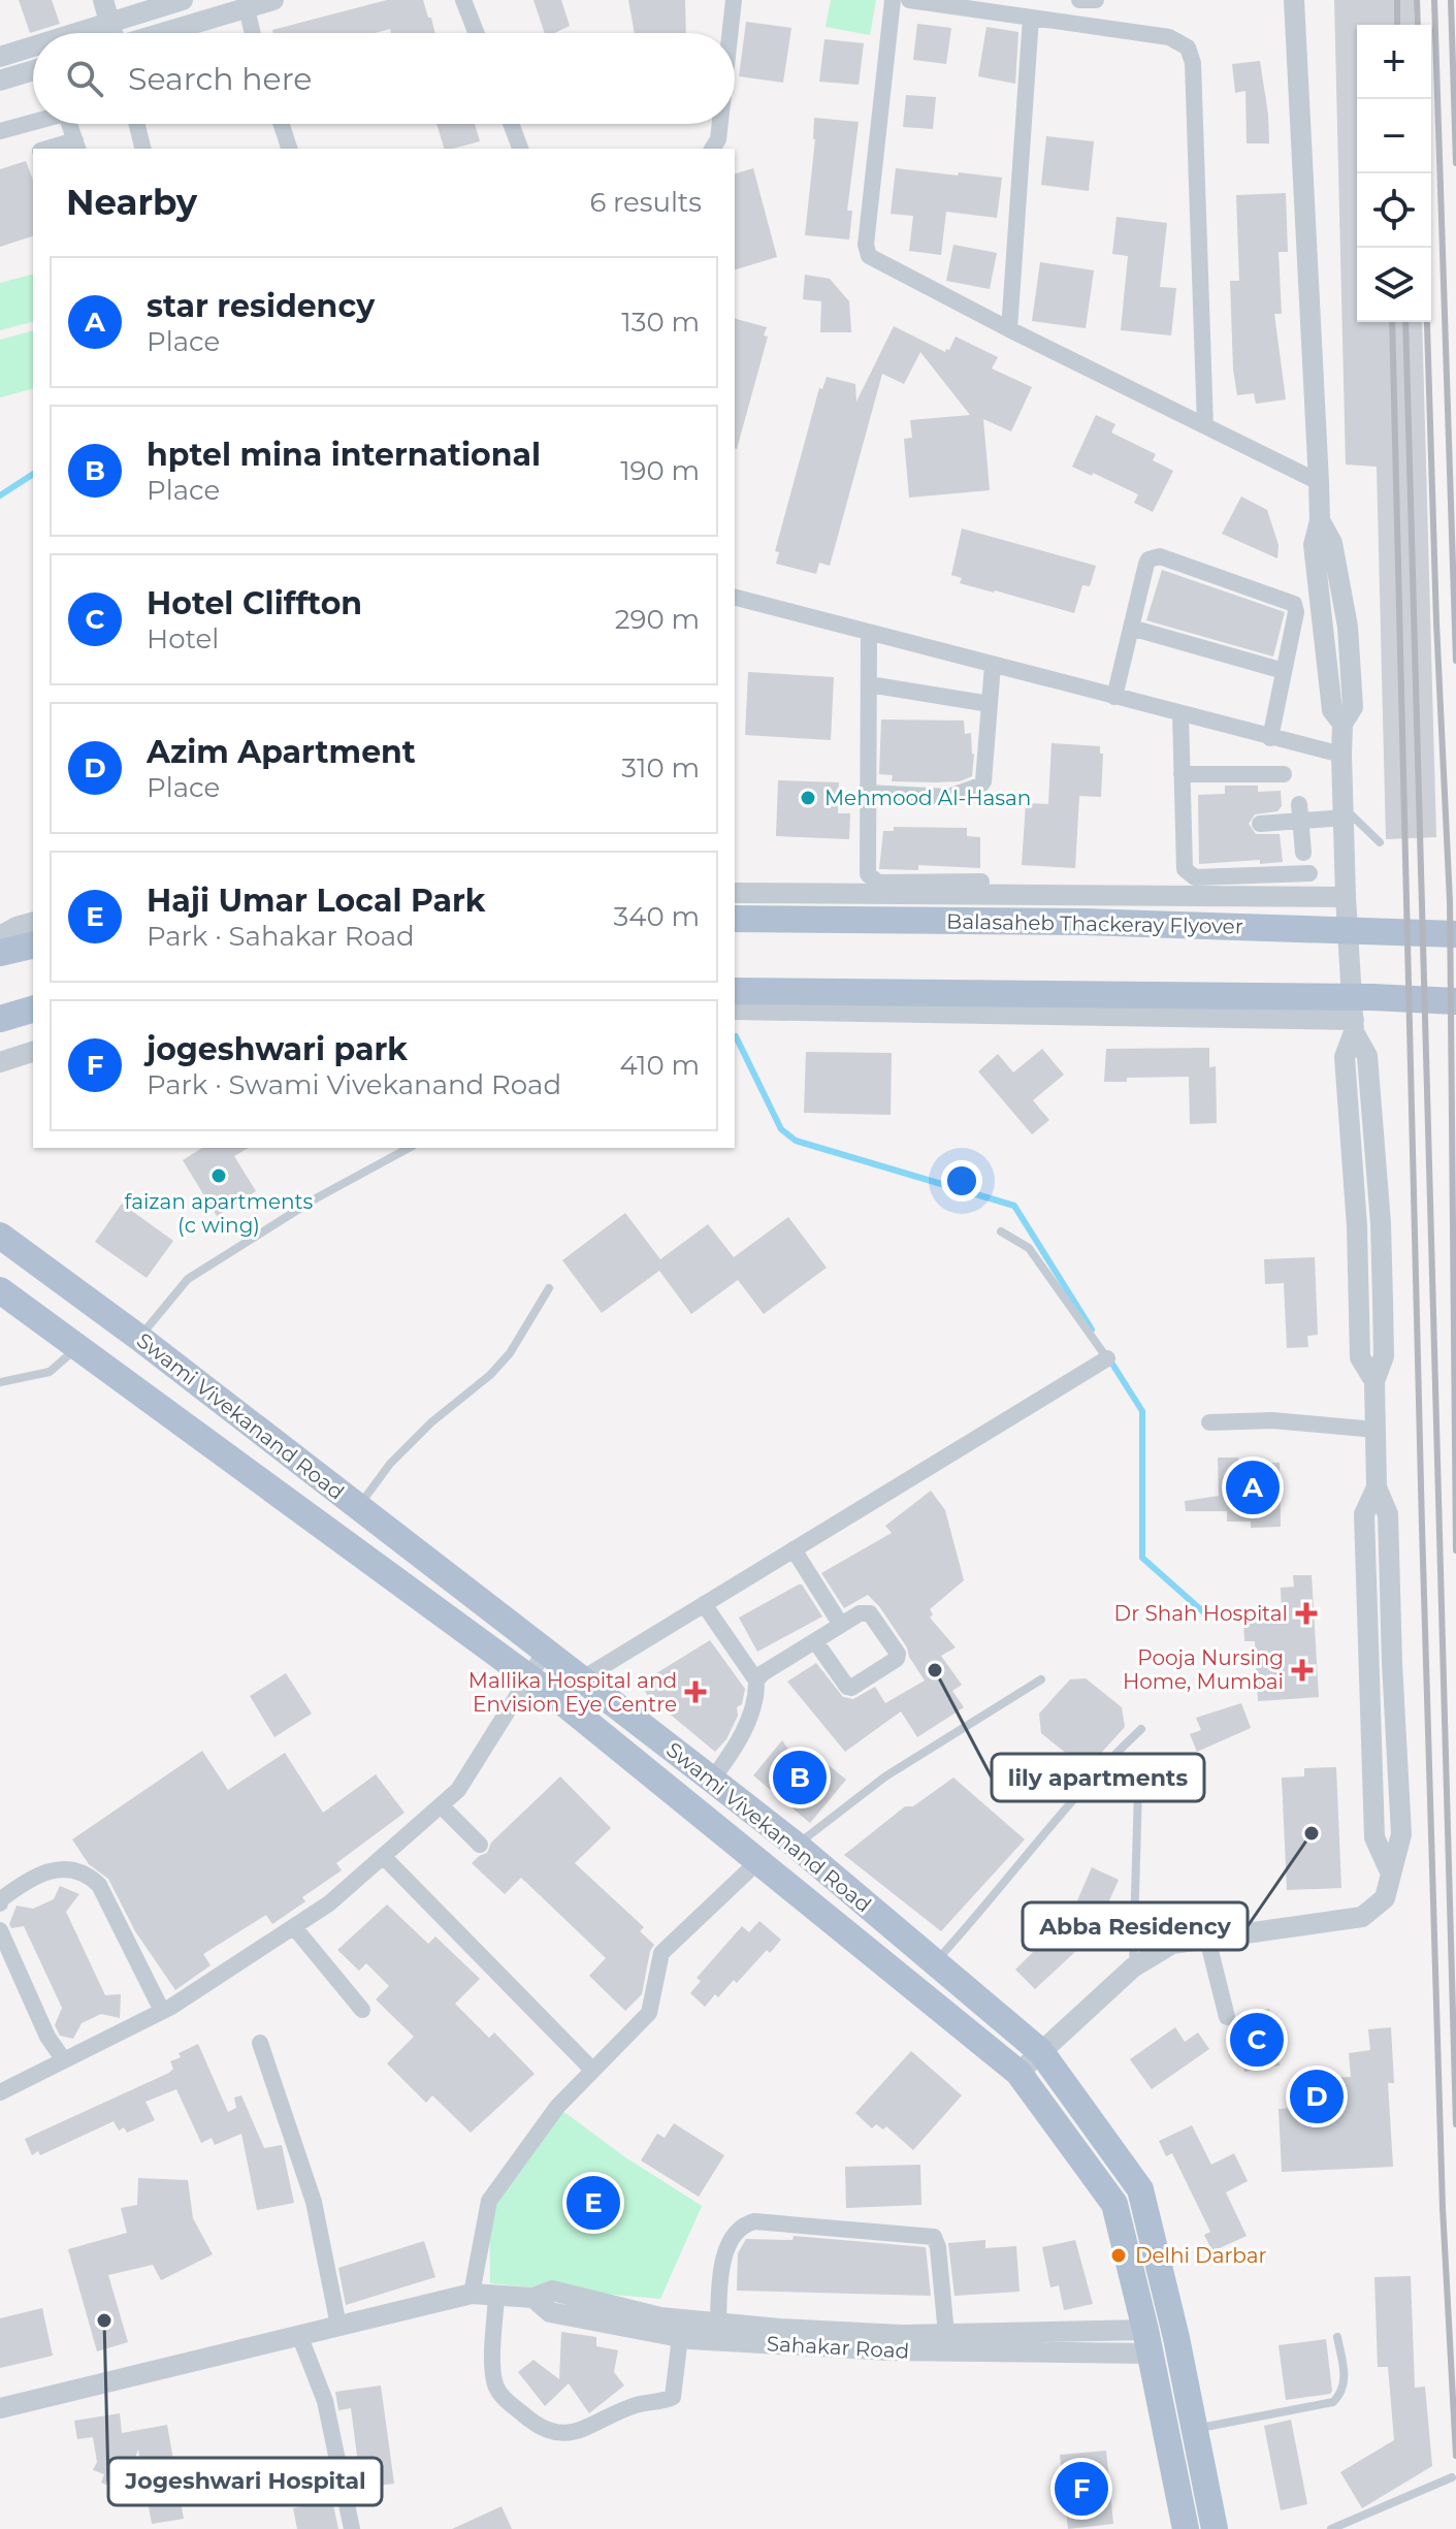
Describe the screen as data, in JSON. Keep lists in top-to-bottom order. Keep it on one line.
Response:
{"streets":{"main road":["Balasaheb Thackeray Flyover","Swami Vivekanand Road"],"street":["Sahakar Road"]},"crossings":[["Swami Vivekanand Road","Sahakar Road"]],"places":{"other":["Mehmood Al-Hasan","faizan apartments (c wing)","lily apartments","Abba Residency","Delhi Darbar","Jogeshwari Hospital"],"health":["Dr Shah Hospital","Pooja Nursing Home, Mumbai","Mallika Hospital and Envision Eye Centre"]},"page":{"map_buttons":["+","−"],"search":"Search here","heading":["Nearby","6 results"],"list":[{"mark":"A","name":"star residency","note":"Place","value":"130 m"},{"mark":"B","name":"hptel mina international","note":"Place","value":"190 m"},{"mark":"C","name":"Hotel Cliffton","note":"Hotel","value":"290 m"},{"mark":"D","name":"Azim Apartment","note":"Place","value":"310 m"},{"mark":"E","name":"Haji Umar Local Park","note":"Park · Sahakar Road","value":"340 m"},{"mark":"F","name":"jogeshwari park","note":"Park · Swami Vivekanand Road","value":"410 m"}],"pins":["A","B","C","D","E","F"]}}
